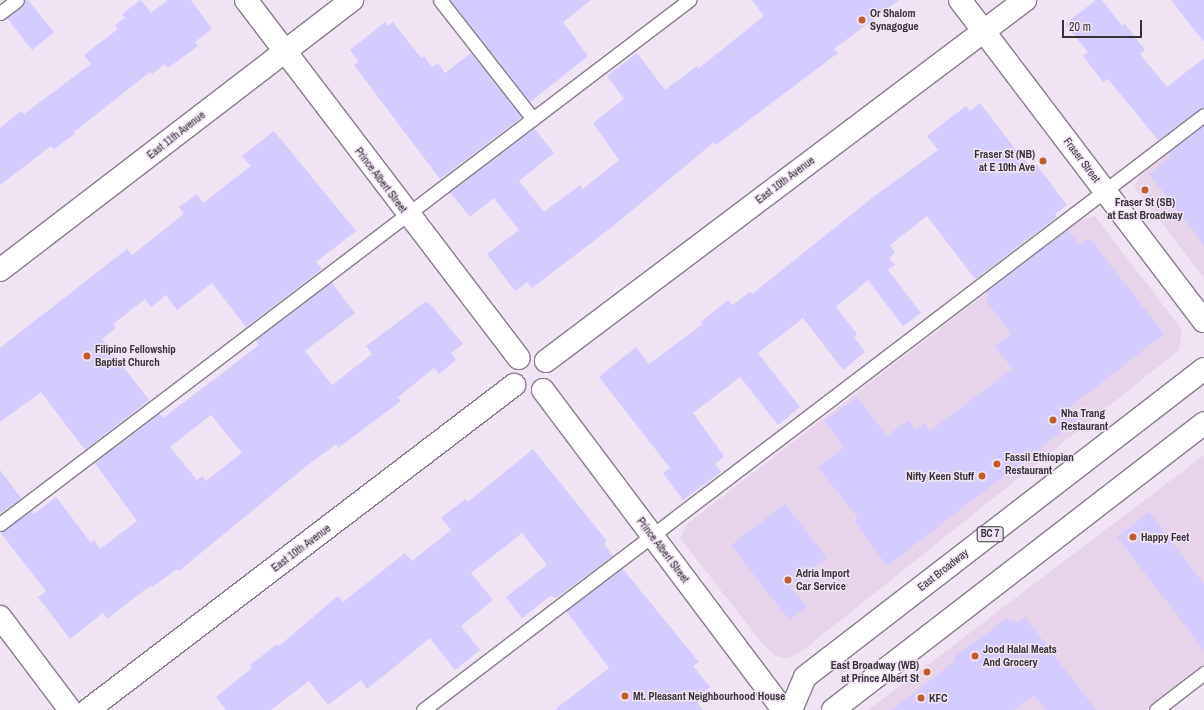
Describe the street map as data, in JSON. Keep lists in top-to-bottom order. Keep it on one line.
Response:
{"streets":{"street":["East 11th Avenue","Fraser Street","Prince Albert Street","East 10th Avenue","BC 7","East Broadway"]},"crossings":[["East 11th Avenue","Prince Albert Street"],["Fraser Street","East 10th Avenue"],["Prince Albert Street","East 10th Avenue"]],"places":["Or Shalom Synagogue","Fraser St (NB) at E 10th Ave","Fraser St (SB) at East Broadway","Filipino Fellowship Baptist Church","Nha Trang Restaurant","Fassil Ethiopian Restaurant","Nifty Keen Stuff","Happy Feet","Adria Import Car Service","Jood Halal Meats And Grocery","East Broadway (WB) at Prince Albert St","Mt. Pleasant Neighbourhood House","KFC"],"scale_bar":"20 m"}
